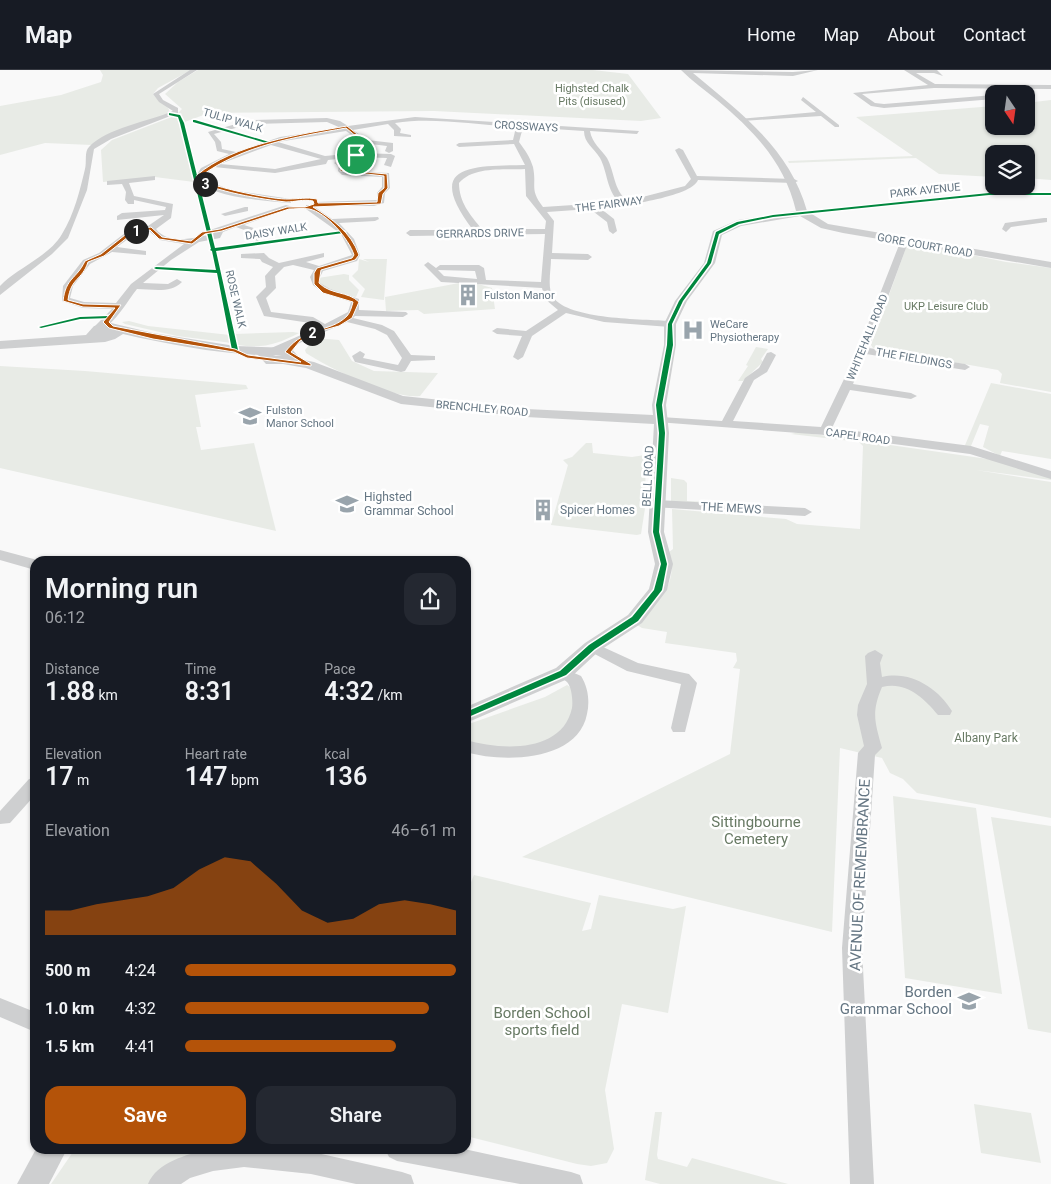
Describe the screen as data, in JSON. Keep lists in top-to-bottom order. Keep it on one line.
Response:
{"streets":{"street":["CROSSWAYS","PARK AVENUE","THE FAIRWAY","GERRARDS DRIVE","GORE COURT ROAD","WHITEHALL ROAD","THE FIELDINGS","BRENCHLEY ROAD","CAPEL ROAD","BELL ROAD","THE MEWS","AVENUE OF REMEMBRANCE"],"cycle path":["TULIP WALK","DAISY WALK","ROSE WALK"]},"crossings":[["PARK AVENUE","GORE COURT ROAD"],["PARK AVENUE","BELL ROAD"],["GORE COURT ROAD","WHITEHALL ROAD"],["GORE COURT ROAD","BELL ROAD"],["WHITEHALL ROAD","THE FIELDINGS"],["WHITEHALL ROAD","CAPEL ROAD"],["BRENCHLEY ROAD","CAPEL ROAD"],["BRENCHLEY ROAD","BELL ROAD"],["CAPEL ROAD","BELL ROAD"],["BELL ROAD","THE MEWS"]],"parks":["Highsted Chalk Pits (disused)","UKP Leisure Club","Albany Park","Sittingbourne Cemetery","Borden School sports field"],"places":{"building":["Fulston Manor","Spicer Homes"],"hospital":["WeCare Physiotherapy"],"school or university":["Fulston Manor School","Highsted Grammar School","Borden Grammar School"]},"north":"bottom","page":{"header":"Map","nav":["Home","Map","About","Contact"],"pins":["3","1","2"],"heading":["Morning run","06:12"],"stats":[["Distance","1.88 km"],["Time","8:31"],["Pace","4:32 /km"],["Elevation","17 m"],["Heart rate","147 bpm"],["kcal","136"]],"chart":["Elevation","46–61 m"],"list":[{"name":"500 m","note":"4:24"},{"name":"1.0 km","note":"4:32"},{"name":"1.5 km","note":"4:41"}],"buttons":["Save","Share"]}}
